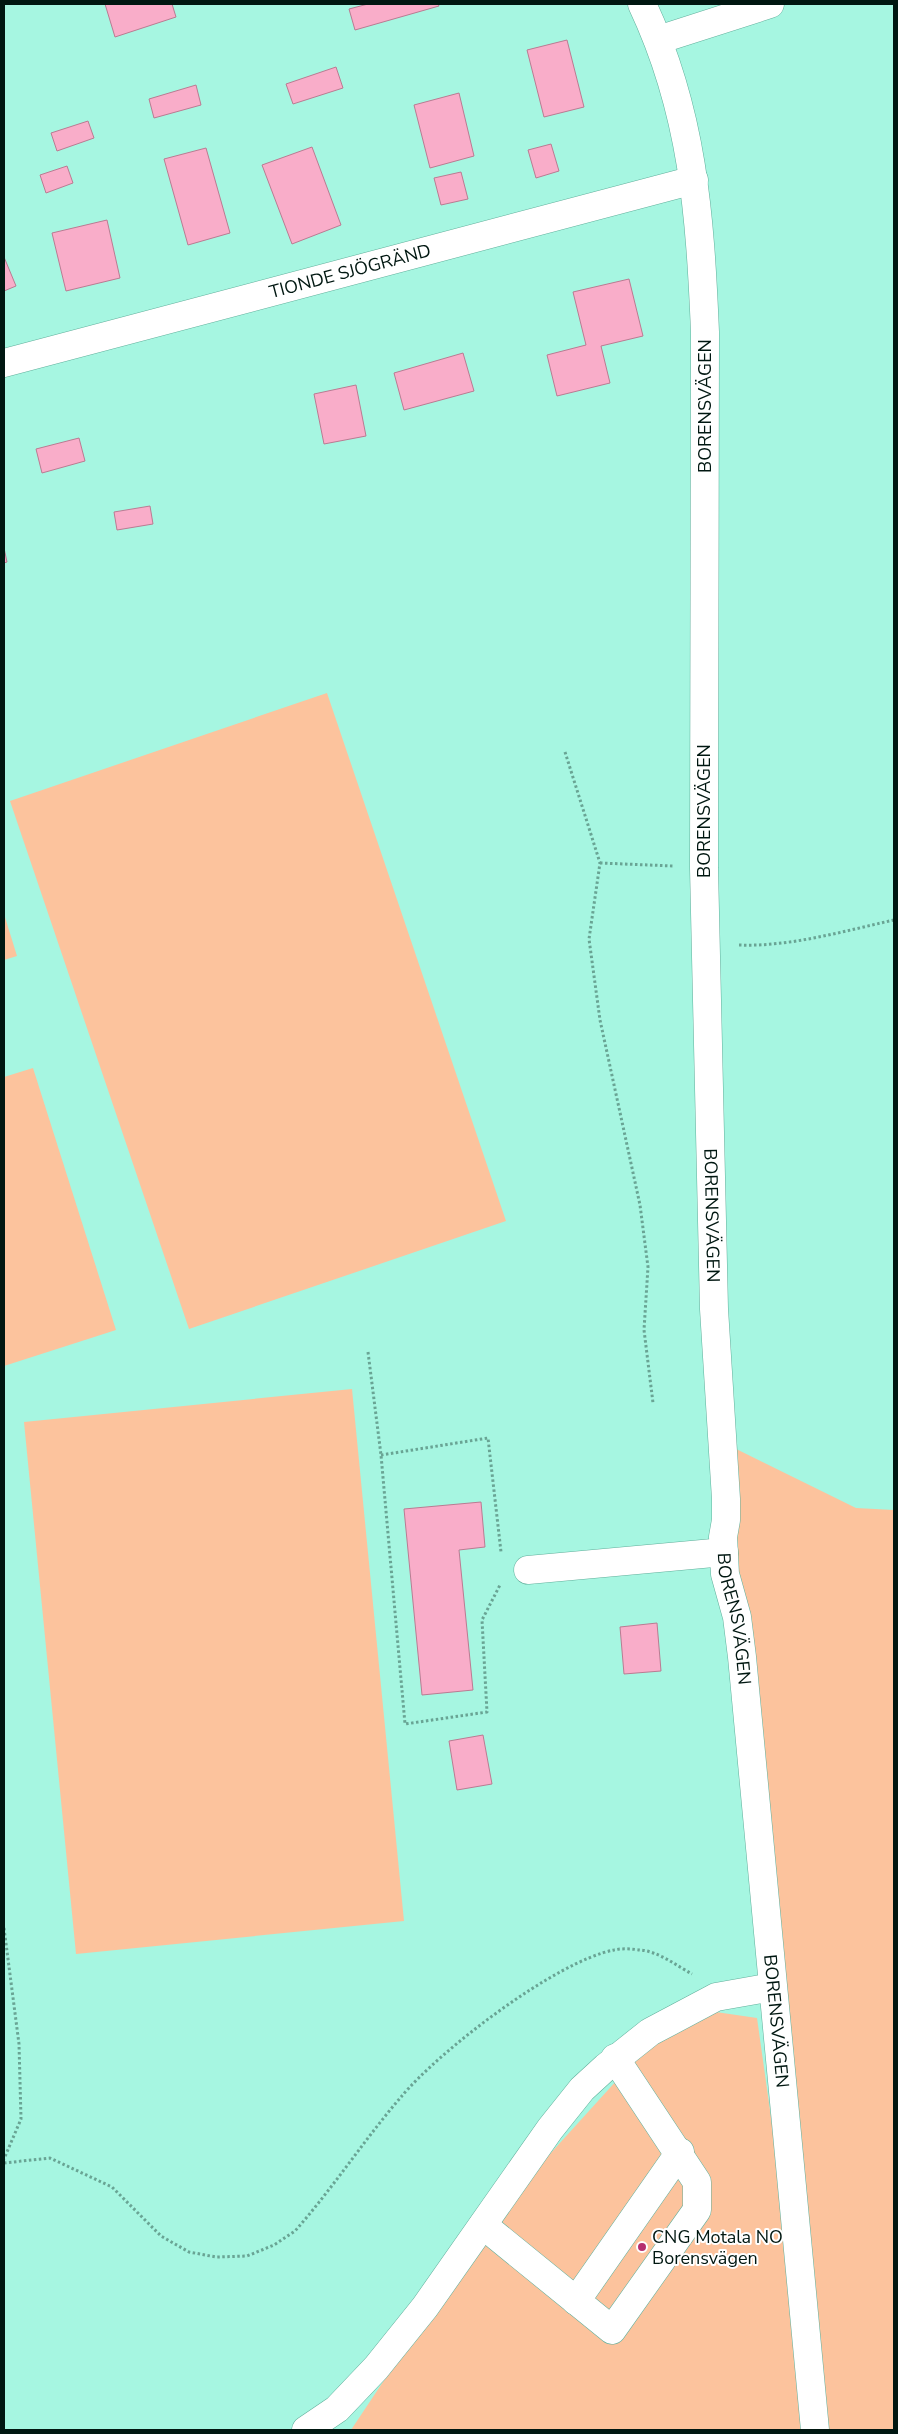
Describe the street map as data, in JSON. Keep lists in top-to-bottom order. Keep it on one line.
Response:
{"streets":{"street":["TIONDE SJÖGRÄND","BORENSVÄGEN"]},"crossings":[["TIONDE SJÖGRÄND","BORENSVÄGEN"]],"places":["CNG Motala NO Borensvägen"]}
